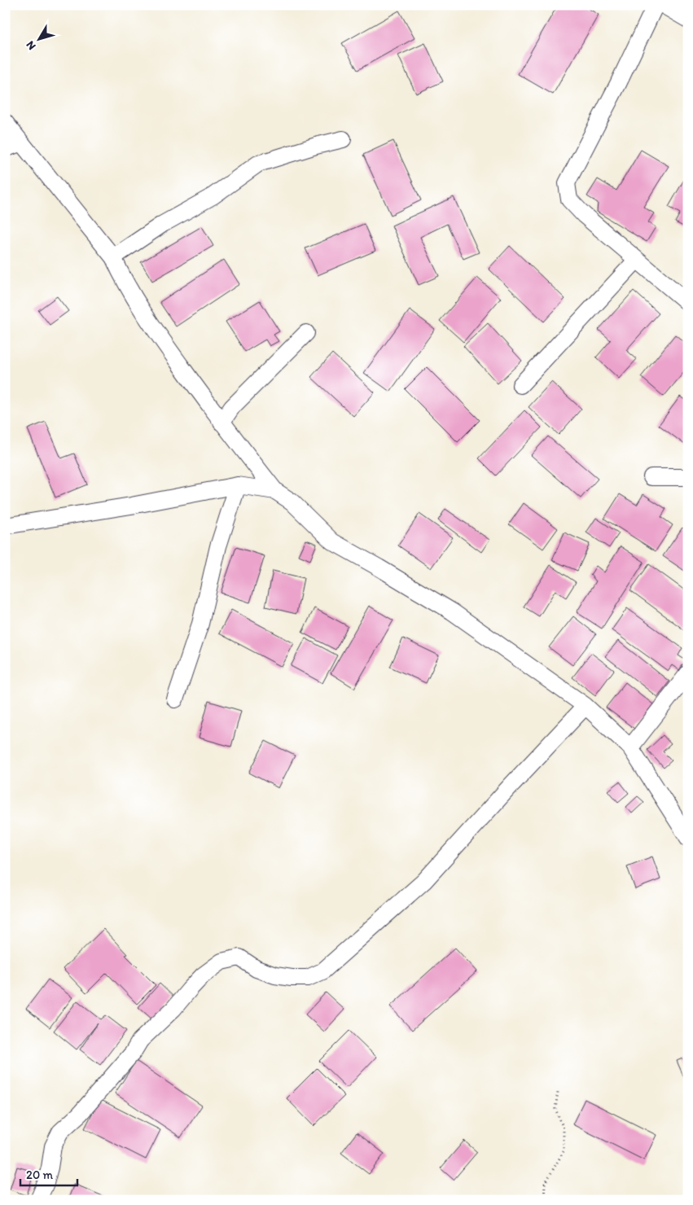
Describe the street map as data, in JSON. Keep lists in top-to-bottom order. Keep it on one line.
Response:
{"scale_bar":"20 m","north":"bottom left"}
